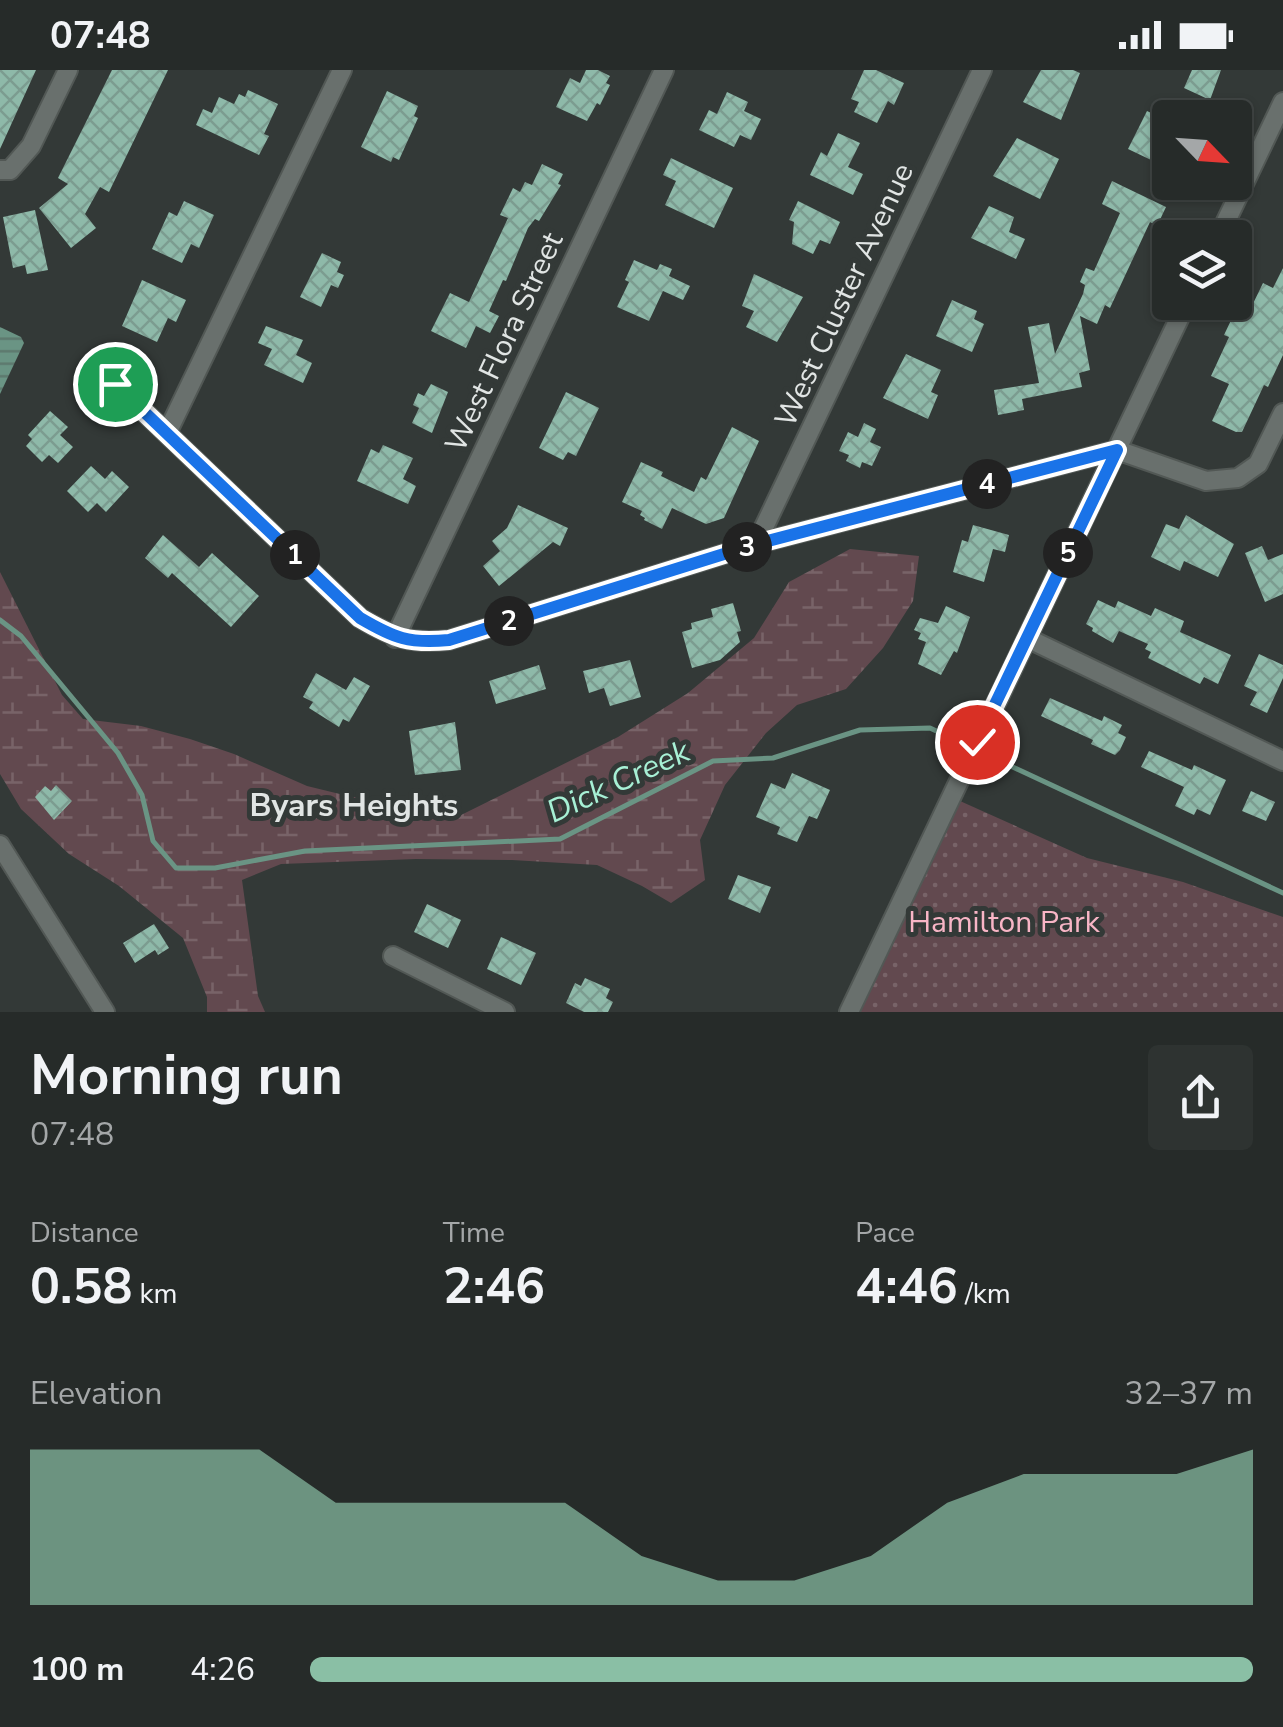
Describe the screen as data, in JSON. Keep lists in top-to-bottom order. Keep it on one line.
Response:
{"streets":{"street":["West Cluster Avenue","West Flora Street"]},"districts":["Byars Heights"],"water":["Dick Creek"],"parks":["Hamilton Park"],"north":"bottom right","page":{"status":"07:48","pins":["4","3","5","1","2"],"heading":["Morning run","07:48"],"stats":[["Distance","0.58 km"],["Time","2:46"],["Pace","4:46 /km"]],"chart":["Elevation","32–37 m"],"list":[{"name":"100 m","note":"4:26"}]}}
